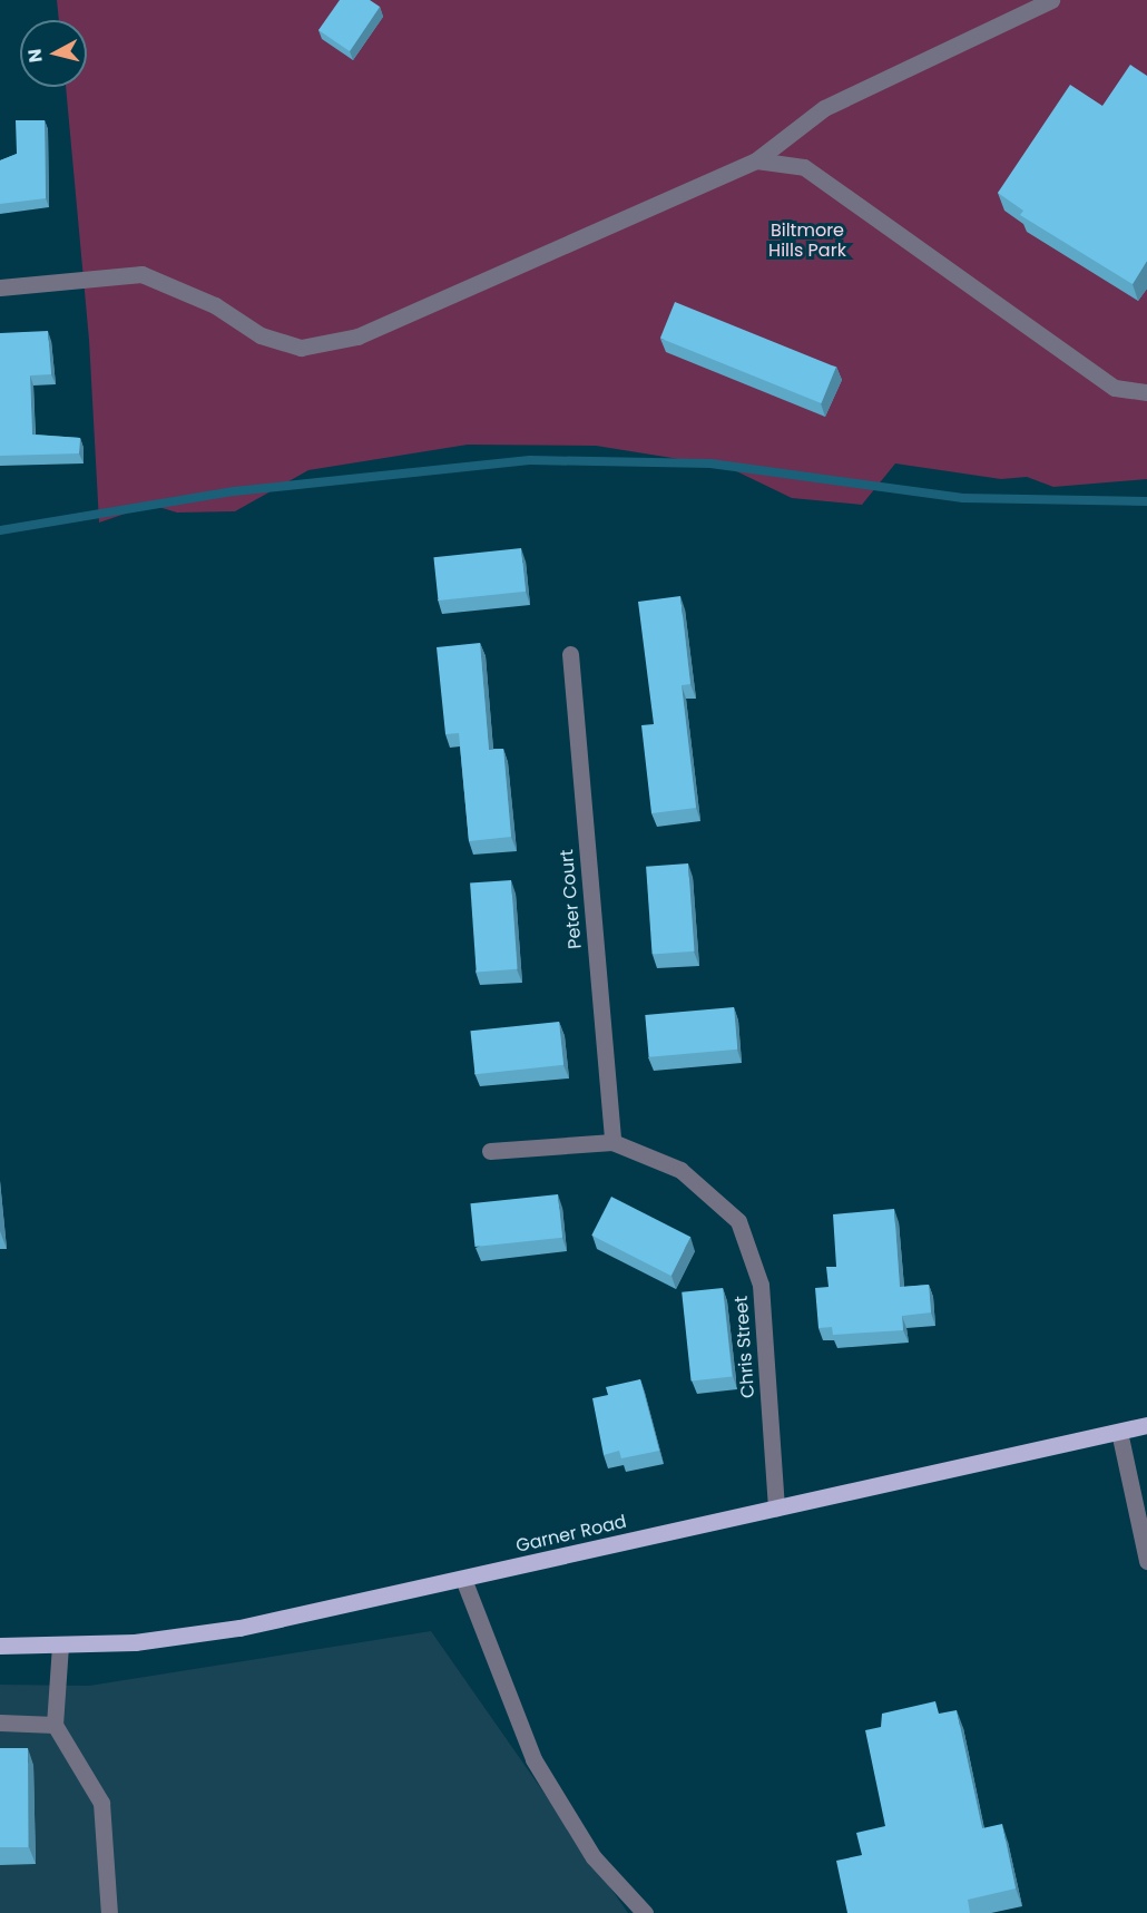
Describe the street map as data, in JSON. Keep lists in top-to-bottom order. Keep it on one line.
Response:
{"streets":{"main road":["Garner Road"],"street":["Peter Court","Chris Street"]},"crossings":[["Peter Court","Chris Street"],["Chris Street","Garner Road"]],"parks":["Biltmore Hills Park"],"north":"left"}
